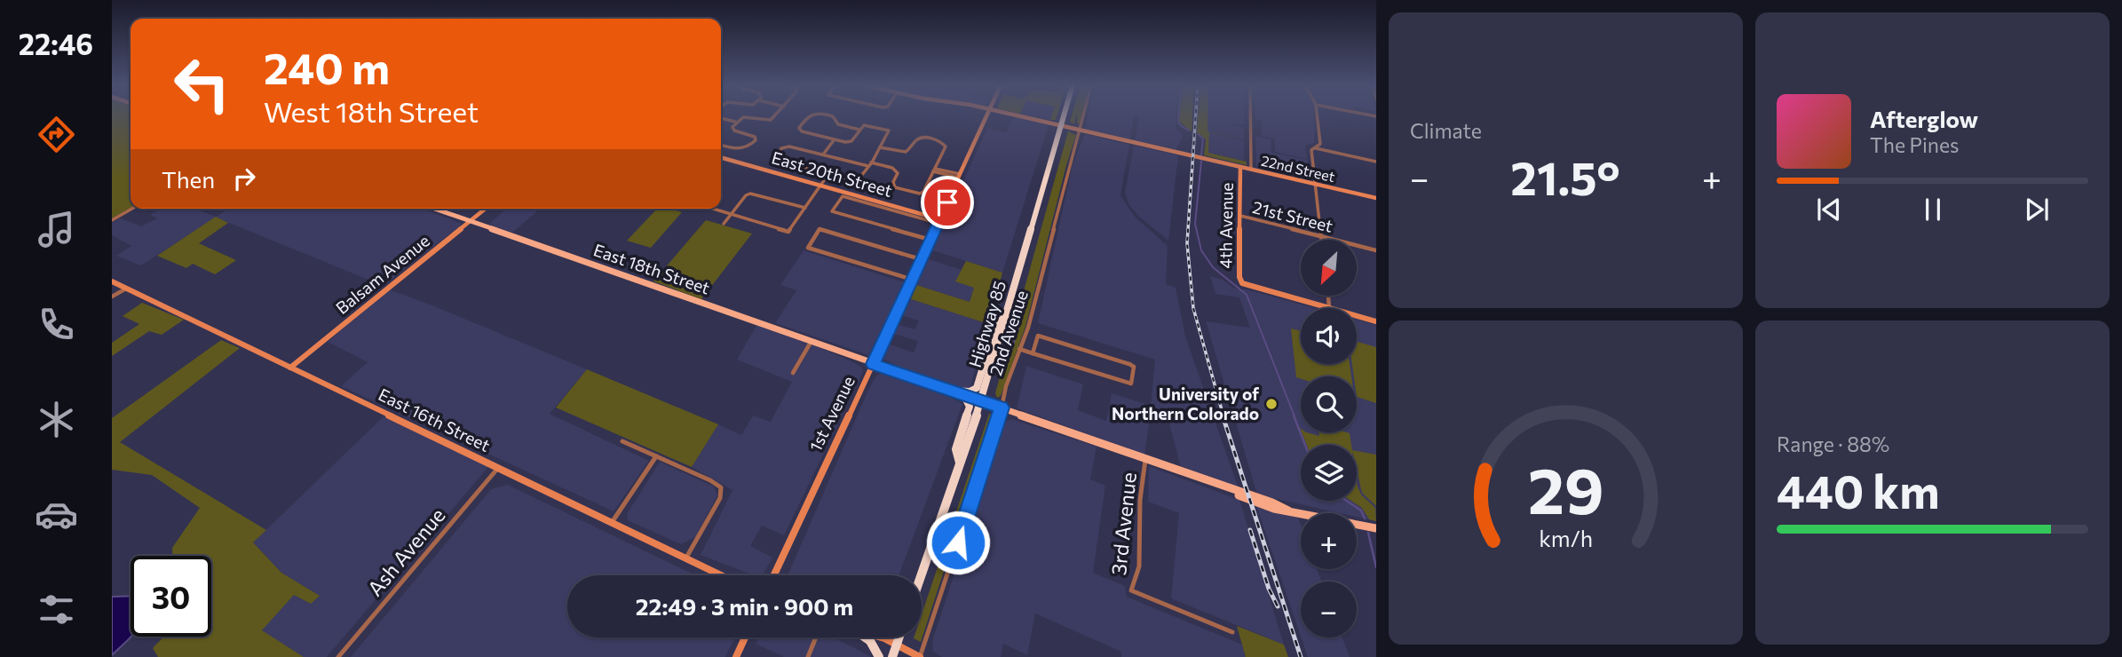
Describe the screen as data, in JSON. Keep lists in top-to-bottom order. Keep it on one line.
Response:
{"streets":{"highway":["Highway 85"],"main road":["East 18th Street"],"street":["22nd Street","East 20th Street","21st Street","4th Avenue","Balsam Avenue","2nd Avenue","1st Avenue","East 16th Street","3rd Avenue","Ash Avenue"]},"crossings":[["22nd Street","4th Avenue"],["22nd Street","Highway 85"],["22nd Street","2nd Avenue"],["East 20th Street","1st Avenue"],["21st Street","4th Avenue"],["East 18th Street","Balsam Avenue"],["East 18th Street","Highway 85"],["East 18th Street","2nd Avenue"],["East 18th Street","1st Avenue"],["East 18th Street","3rd Avenue"],["Balsam Avenue","East 16th Street"],["East 16th Street","Ash Avenue"]],"places":["University of Northern Colorado"],"north":"bottom left","page":{"tabs":"22:46","tile":["Climate",["Range · 88%","440 km"]],"turn":["240 m","West 18th Street"],"song":["Afterglow","The Pines"],"then":"Then","heat":["−","21.5°","+"],"map_buttons":["+","−"],"limit":"30","trip":"22:49 · 3 min · 900 m","gauge":["29","km/h"]}}
